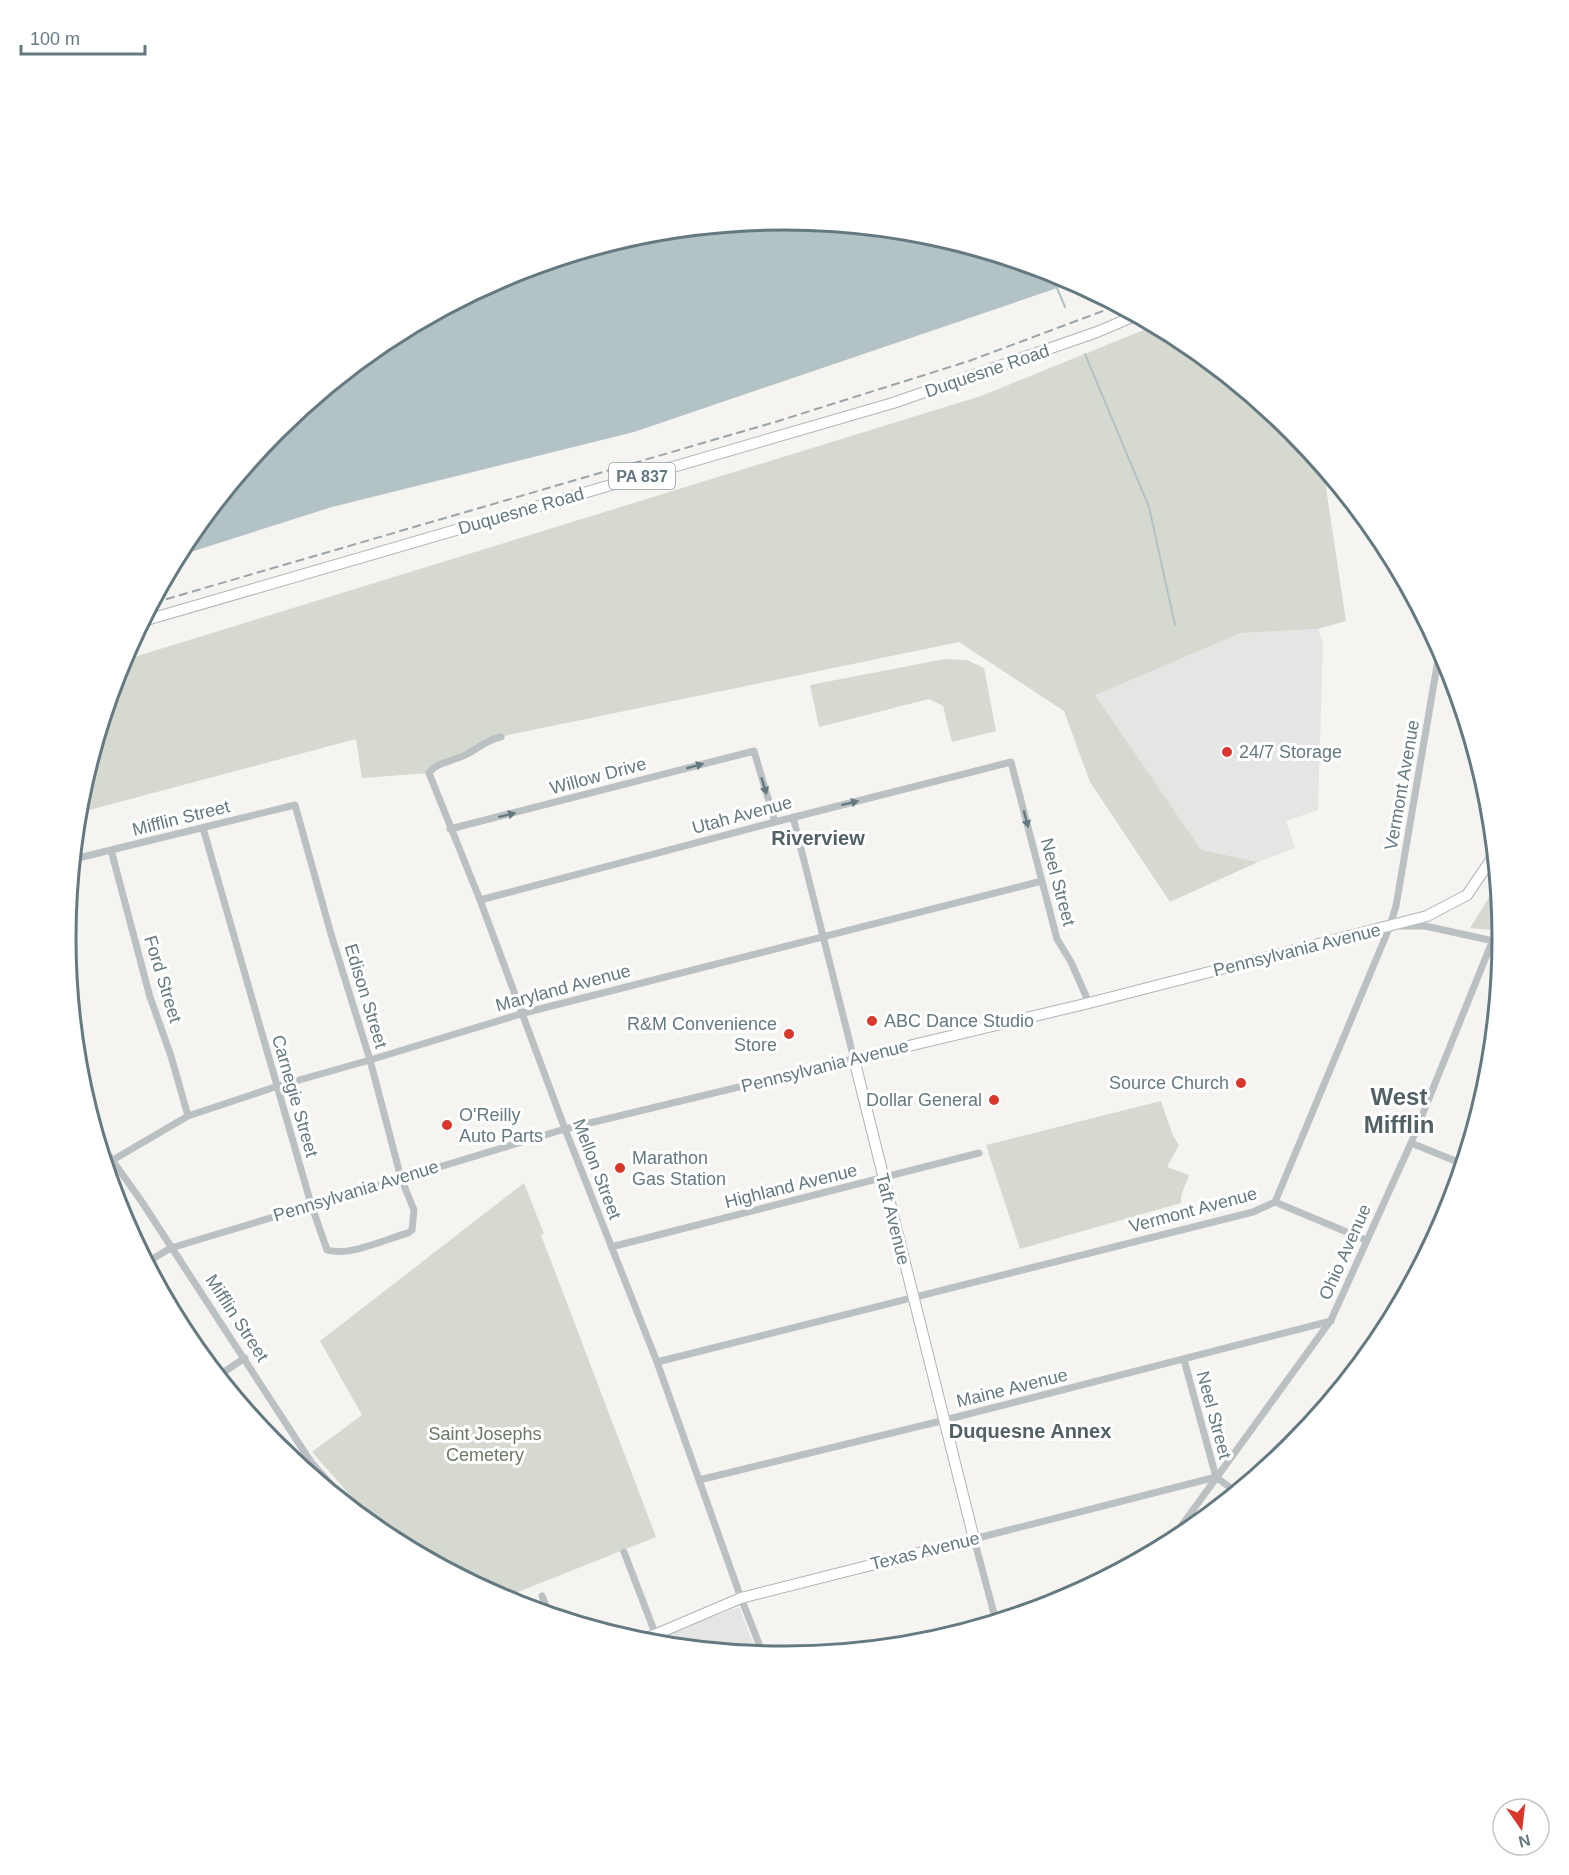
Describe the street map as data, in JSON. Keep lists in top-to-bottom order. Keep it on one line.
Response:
{"streets":{"street":["Duquesne Road","PA 837","Willow Drive","Vermont Avenue","Utah Avenue","Mifflin Street","Neel Street","Pennsylvania Avenue","Ford Street","Maryland Avenue","Edison Street","Carnegie Street","Mellon Street","Highland Avenue","Taft Avenue","Ohio Avenue","Maine Avenue","Texas Avenue"]},"crossings":[["Willow Drive","Utah Avenue"],["Willow Drive","Mellon Street"],["Vermont Avenue","Pennsylvania Avenue"],["Vermont Avenue","Mellon Street"],["Vermont Avenue","Taft Avenue"],["Utah Avenue","Neel Street"],["Utah Avenue","Mellon Street"],["Utah Avenue","Taft Avenue"],["Mifflin Street","Pennsylvania Avenue"],["Mifflin Street","Ford Street"],["Mifflin Street","Edison Street"],["Mifflin Street","Carnegie Street"],["Neel Street","Pennsylvania Avenue"],["Neel Street","Maryland Avenue"],["Neel Street","Ohio Avenue"],["Neel Street","Maine Avenue"],["Neel Street","Texas Avenue"],["Pennsylvania Avenue","Edison Street"],["Pennsylvania Avenue","Carnegie Street"],["Pennsylvania Avenue","Mellon Street"],["Pennsylvania Avenue","Taft Avenue"],["Ford Street","Maryland Avenue"],["Maryland Avenue","Edison Street"],["Maryland Avenue","Carnegie Street"],["Maryland Avenue","Mellon Street"],["Maryland Avenue","Taft Avenue"],["Edison Street","Carnegie Street"],["Mellon Street","Highland Avenue"],["Mellon Street","Maine Avenue"],["Mellon Street","Texas Avenue"],["Highland Avenue","Taft Avenue"],["Taft Avenue","Maine Avenue"],["Taft Avenue","Texas Avenue"],["Ohio Avenue","Maine Avenue"],["Ohio Avenue","Texas Avenue"]],"one_way":["Willow Drive","Utah Avenue"],"districts":["Riverview","West Mifflin","Duquesne Annex"],"parks":["Saint Josephs Cemetery"],"places":["24/7 Storage","ABC Dance Studio","R&M Convenience Store","Source Church","Dollar General","O'Reilly Auto Parts","Marathon Gas Station"],"scale_bar":"100 m","north":"bottom"}
